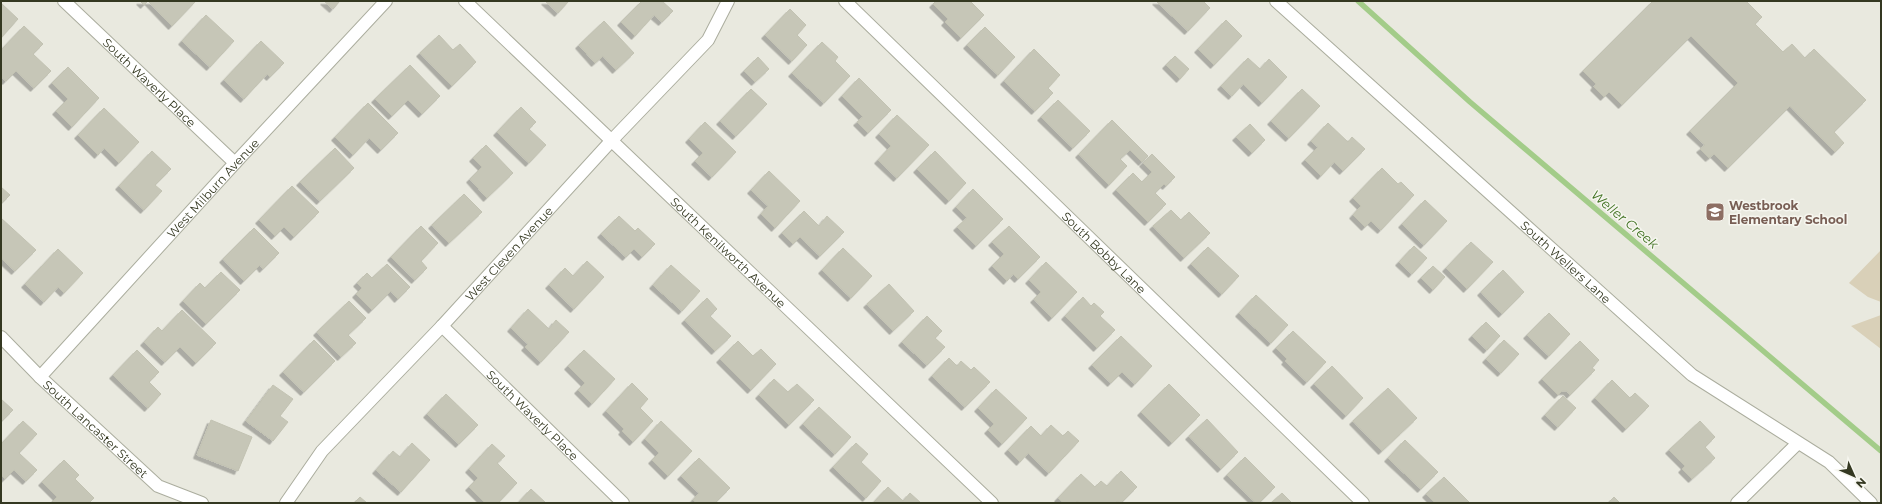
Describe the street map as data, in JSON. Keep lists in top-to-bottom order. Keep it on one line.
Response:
{"streets":{"street":["South Waverly Place","West Milburn Avenue","South Kenilworth Avenue","South Bobby Lane","West Cleven Avenue","South Wellers Lane","South Lancaster Street"]},"crossings":[["South Waverly Place","West Milburn Avenue"],["South Waverly Place","West Cleven Avenue"],["West Milburn Avenue","South Lancaster Street"],["South Kenilworth Avenue","West Cleven Avenue"]],"water":["Weller Creek"],"places":{"school or university":["Westbrook Elementary School"]},"north":"bottom right"}
